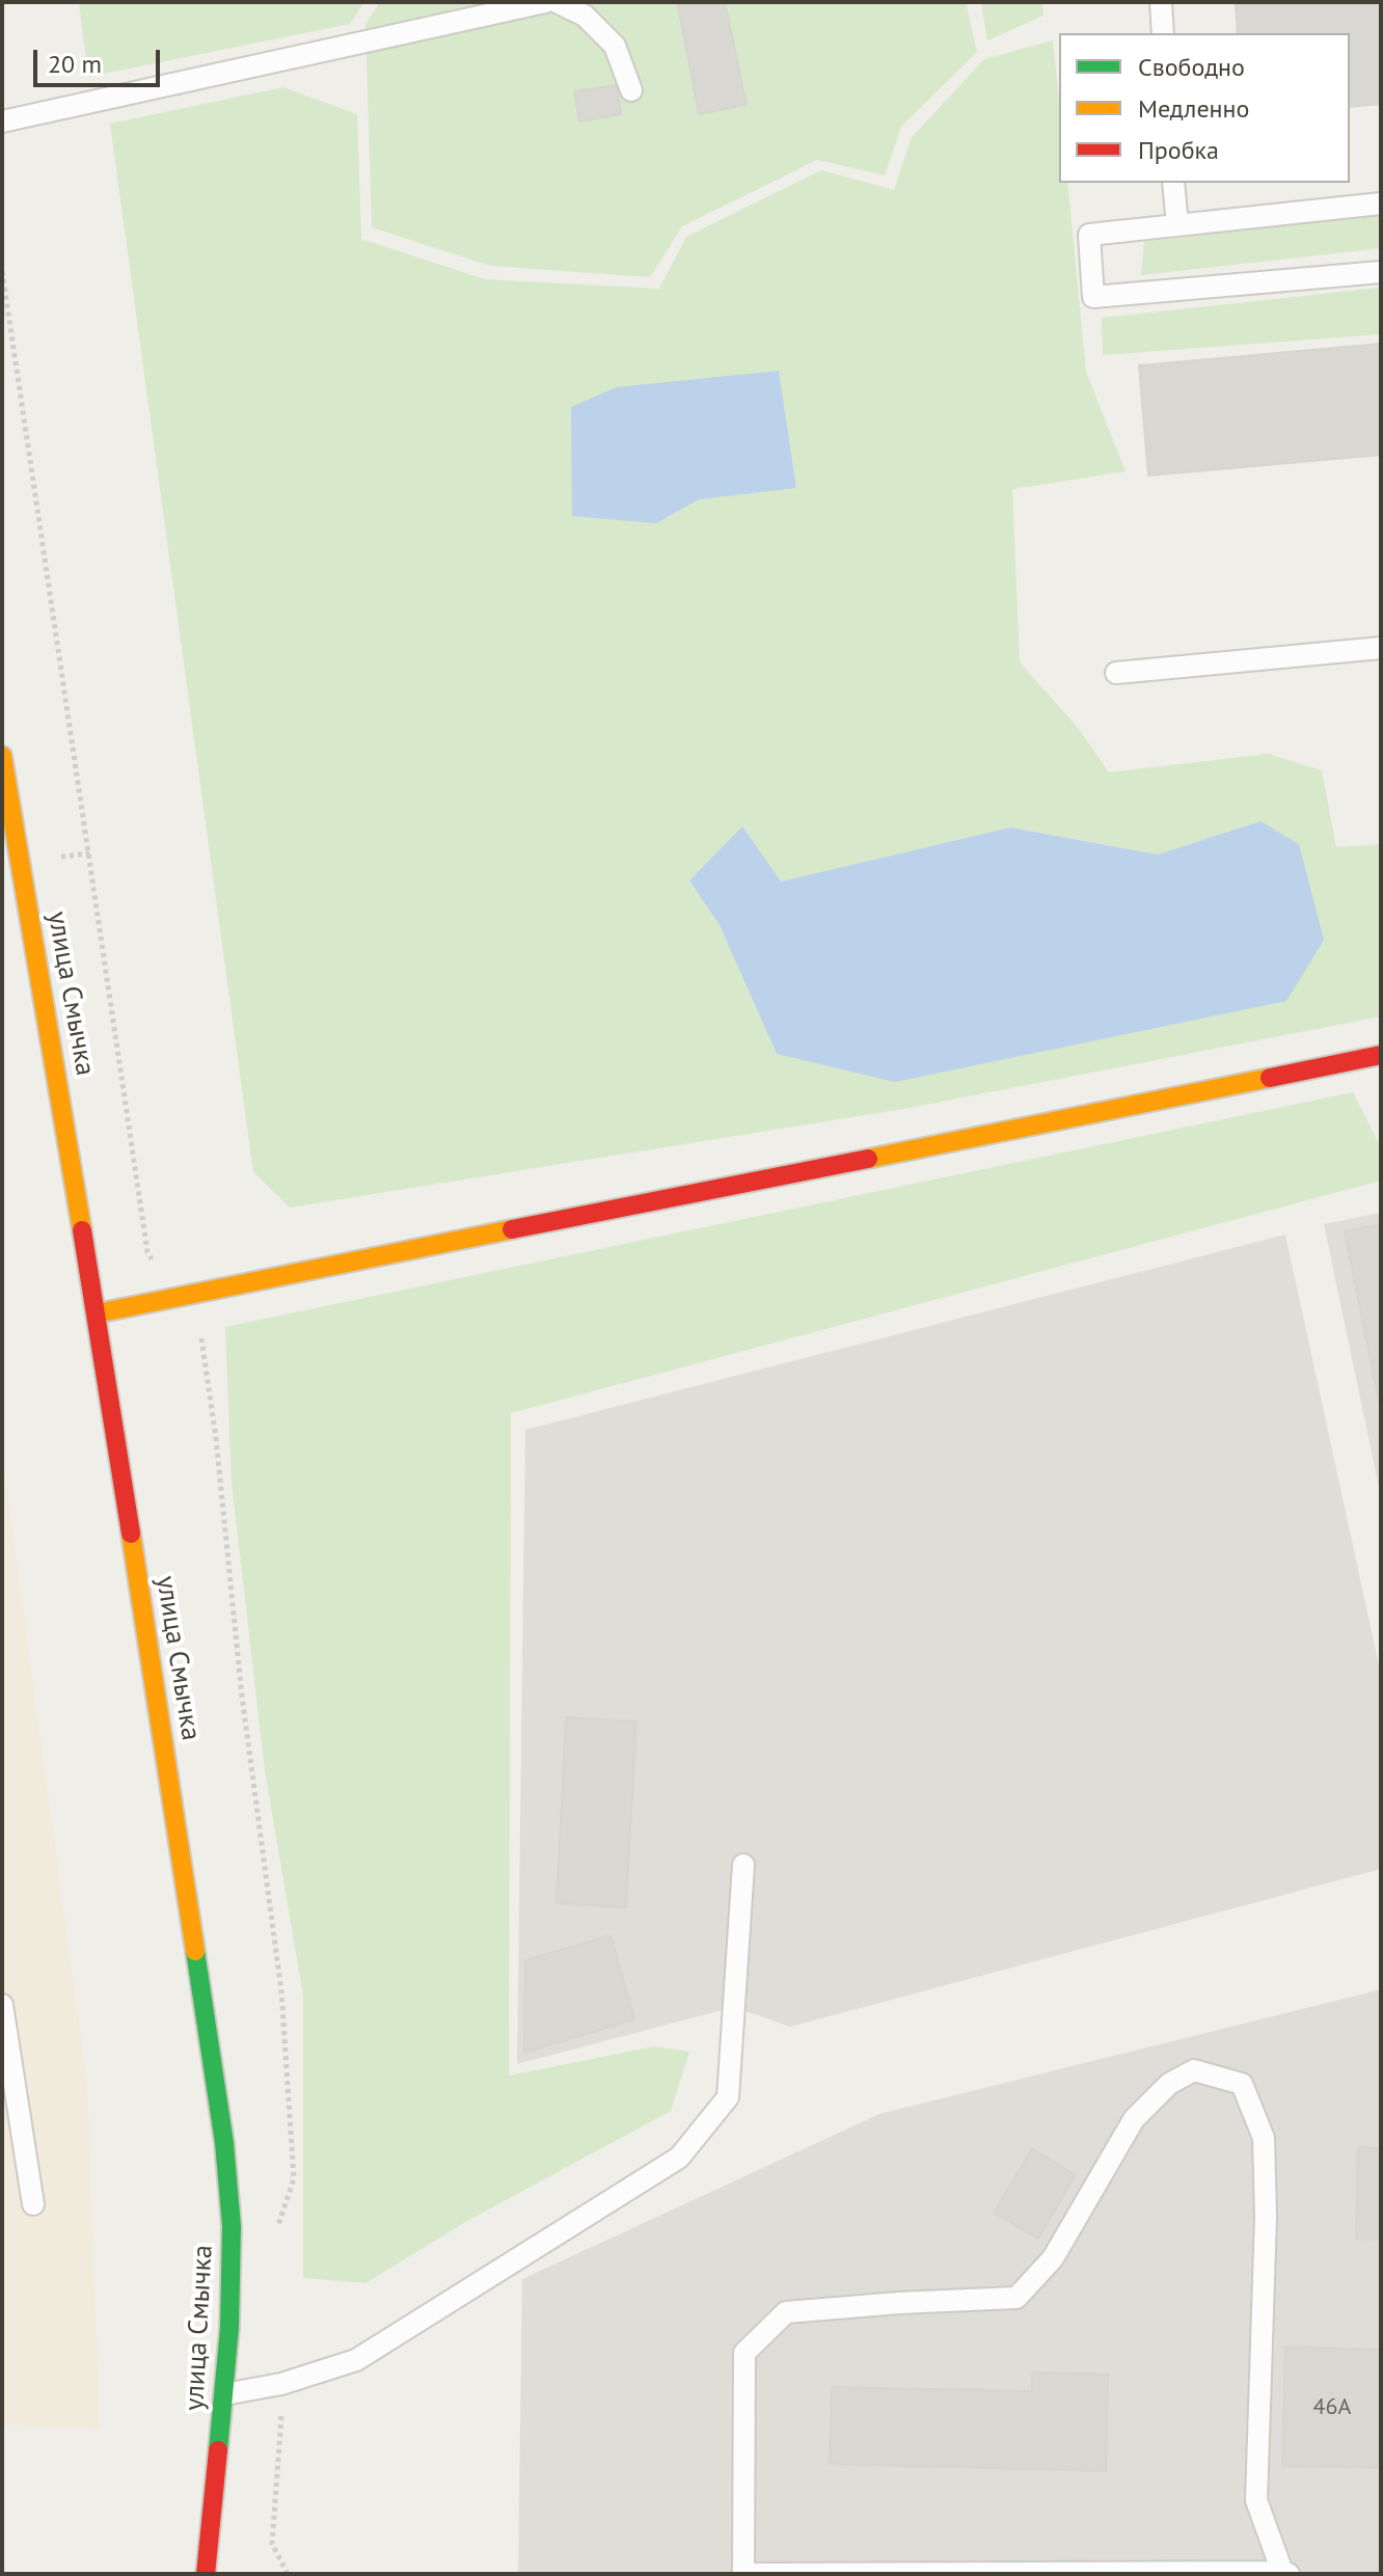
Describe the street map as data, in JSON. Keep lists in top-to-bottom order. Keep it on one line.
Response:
{"streets":{"street":["улица Смычка"]},"house_numbers":["46А"],"legend":["Свободно","Медленно","Пробка"],"scale_bar":"20 m"}
